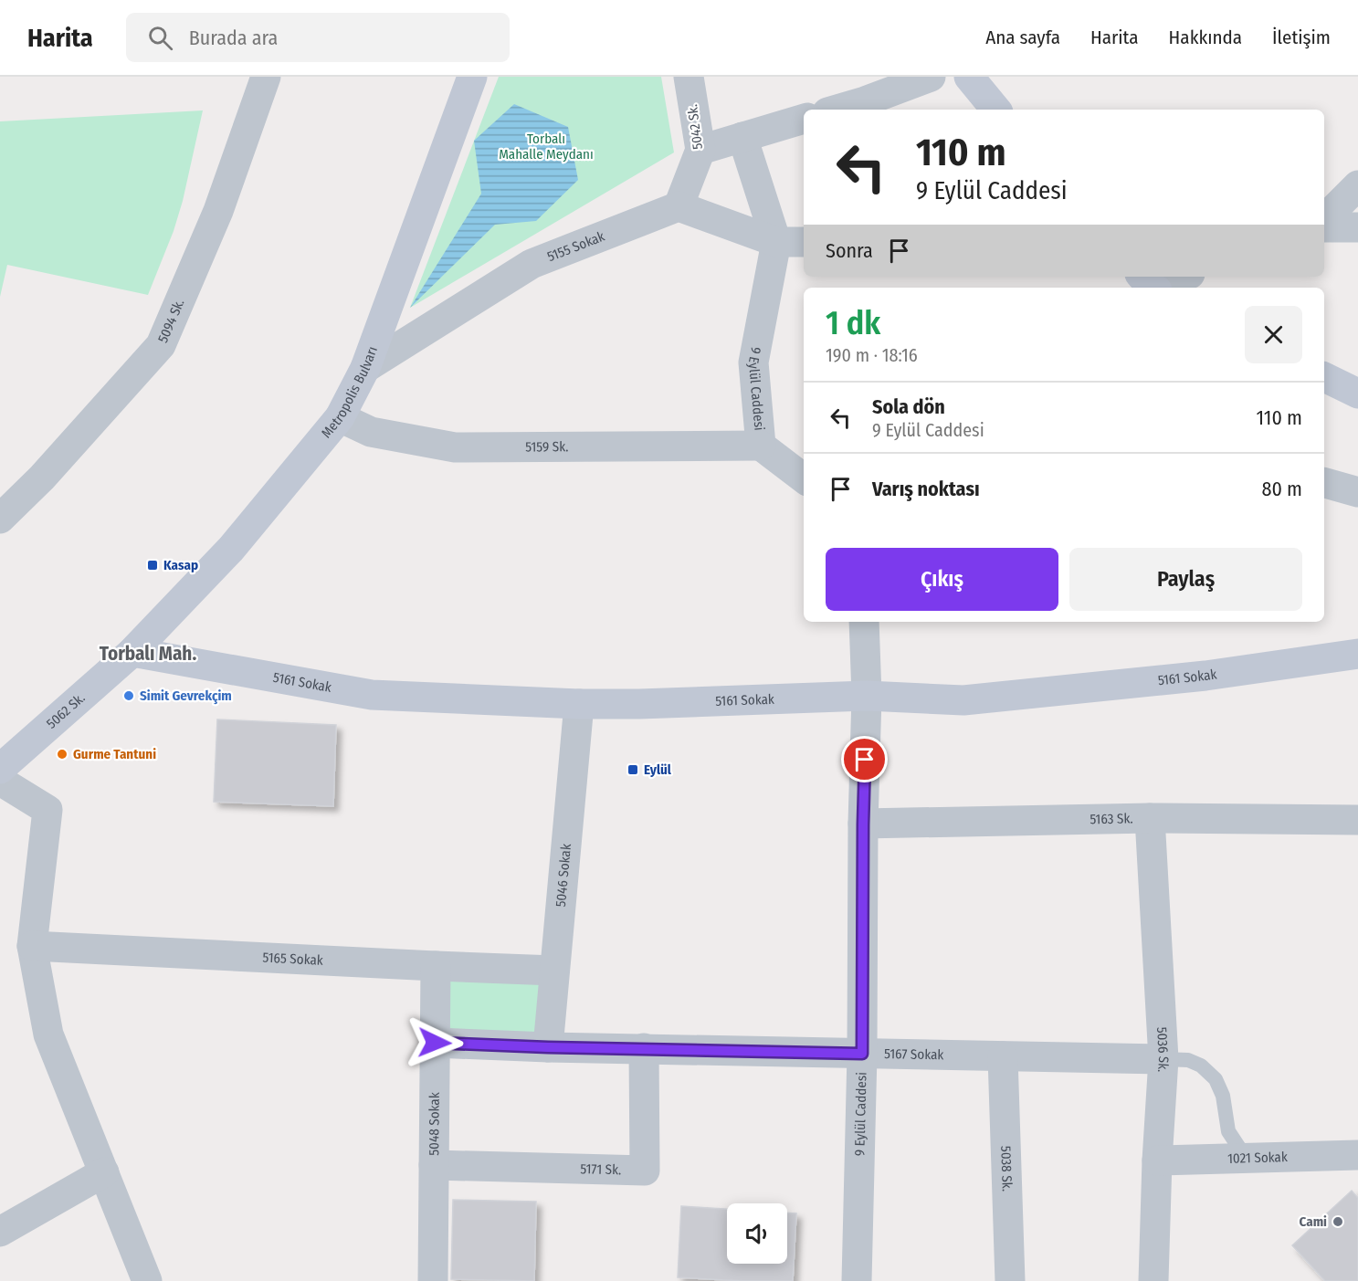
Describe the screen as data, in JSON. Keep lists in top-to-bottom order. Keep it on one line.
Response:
{"streets":{"main road":["Metropolis Bulvarı","5161 Sokak","5062 Sk."],"street":["5042 Sk.","5155 Sokak","5094 Sk.","9 Eylül Caddesi","5159 Sk.","5163 Sk.","5046 Sokak","5165 Sokak","5036 Sk.","5167 Sokak","5048 Sokak","1021 Sokak","5038 Sk.","5171 Sk."]},"crossings":[["5042 Sk.","5155 Sokak"],["5155 Sokak","Metropolis Bulvarı"],["9 Eylül Caddesi","5159 Sk."],["9 Eylül Caddesi","5161 Sokak"],["9 Eylül Caddesi","5163 Sk."],["9 Eylül Caddesi","5167 Sokak"],["Metropolis Bulvarı","5159 Sk."],["Metropolis Bulvarı","5161 Sokak"],["Metropolis Bulvarı","5062 Sk."],["5161 Sokak","5062 Sk."],["5161 Sokak","5046 Sokak"],["5163 Sk.","5036 Sk."],["5046 Sokak","5165 Sokak"],["5046 Sokak","5167 Sokak"],["5165 Sokak","5048 Sokak"],["5036 Sk.","5167 Sokak"],["5036 Sk.","1021 Sokak"],["5167 Sokak","5048 Sokak"],["5167 Sokak","5038 Sk."],["5167 Sokak","5171 Sk."],["5048 Sokak","5171 Sk."]],"districts":["Torbalı Mah."],"parks":["Torbalı Mahalle Meydanı"],"places":{"transit":["Kasap","Eylül"],"other":["Simit Gevrekçim","Gurme Tantuni","Cami"]},"page":{"header":"Harita","search":"Burada ara","nav":["Ana sayfa","Harita","Hakkında","İletişim"],"turn":["110 m","9 Eylül Caddesi"],"then":"Sonra","heading":["1 dk","190 m · 18:16"],"list":[{"name":"Sola dön","note":"9 Eylül Caddesi","value":"110 m"},{"name":"Varış noktası","value":"80 m"}],"buttons":["Çıkış","Paylaş"]}}
